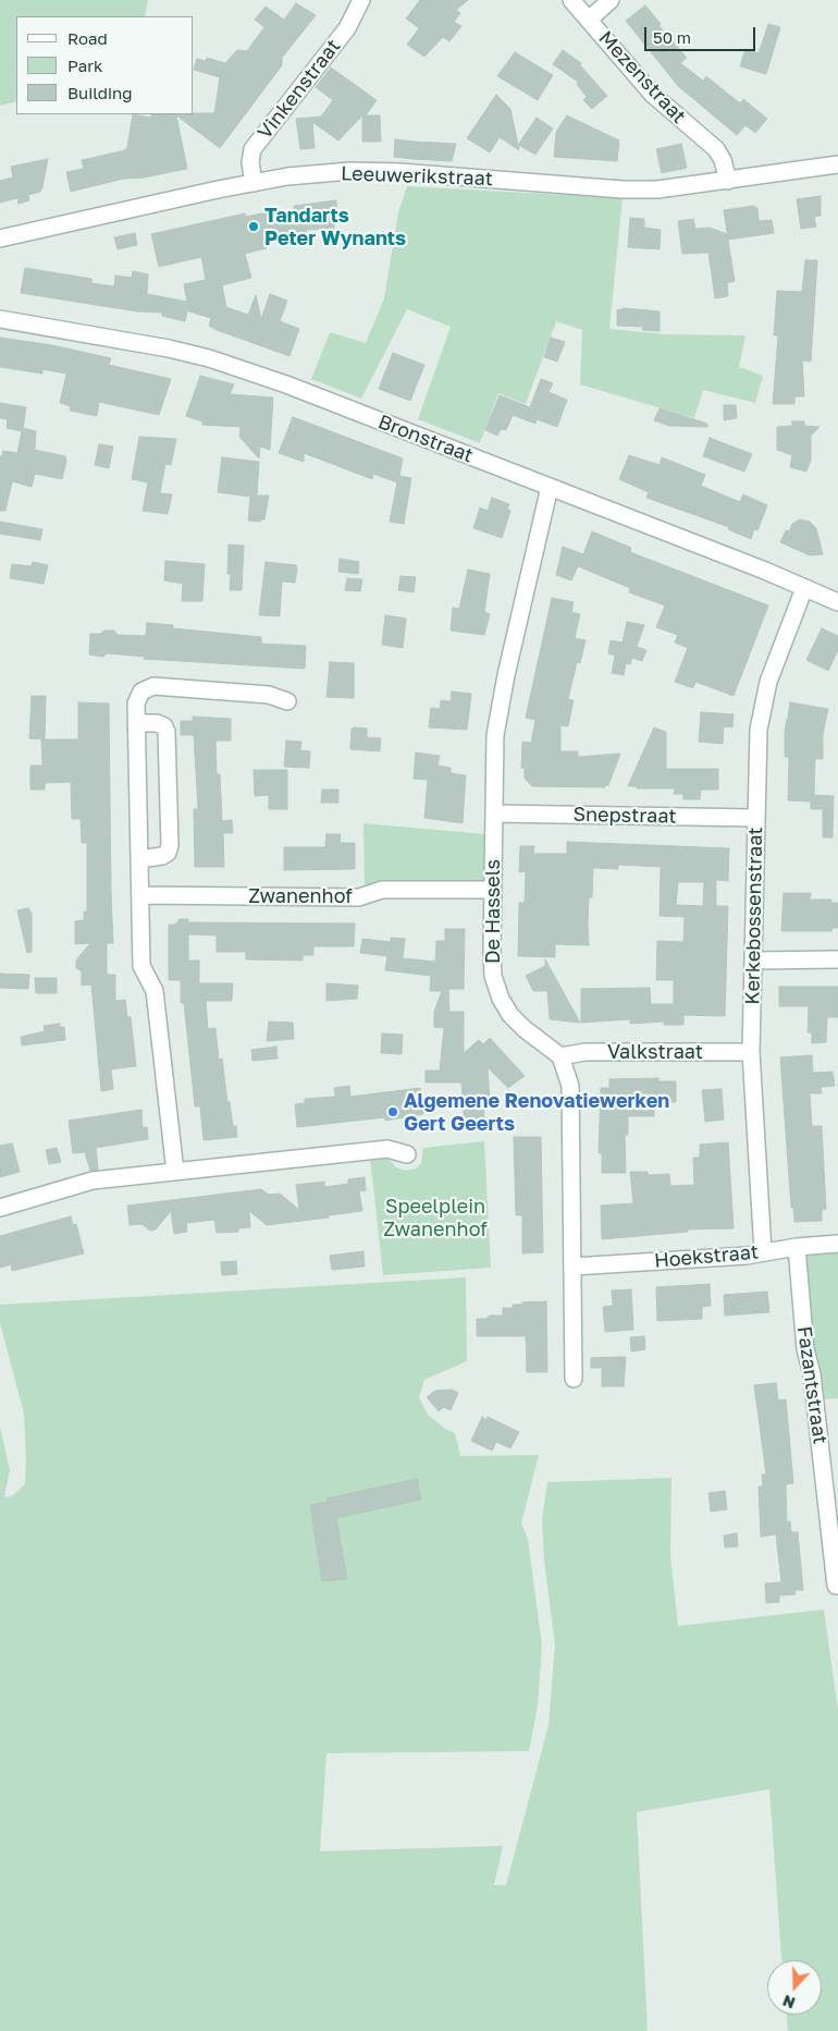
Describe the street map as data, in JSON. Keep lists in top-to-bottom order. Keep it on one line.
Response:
{"streets":{"street":["Mezenstraat","Vinkenstraat","Leeuwerikstraat","Bronstraat","Snepstraat","Zwanenhof","De Hassels","Kerkebossenstraat","Valkstraat","Hoekstraat","Fazantstraat"]},"crossings":[["Mezenstraat","Leeuwerikstraat"],["Vinkenstraat","Leeuwerikstraat"],["Bronstraat","De Hassels"],["Bronstraat","Kerkebossenstraat"],["Snepstraat","De Hassels"],["Snepstraat","Kerkebossenstraat"],["Zwanenhof","De Hassels"],["De Hassels","Valkstraat"],["Kerkebossenstraat","Valkstraat"],["Kerkebossenstraat","Hoekstraat"],["Hoekstraat","Fazantstraat"]],"parks":["Speelplein Zwanenhof"],"places":["Tandarts Peter Wynants","Algemene Renovatiewerken Gert Geerts"],"legend":["Road","Park","Building"],"scale_bar":"50 m","north":"bottom"}
